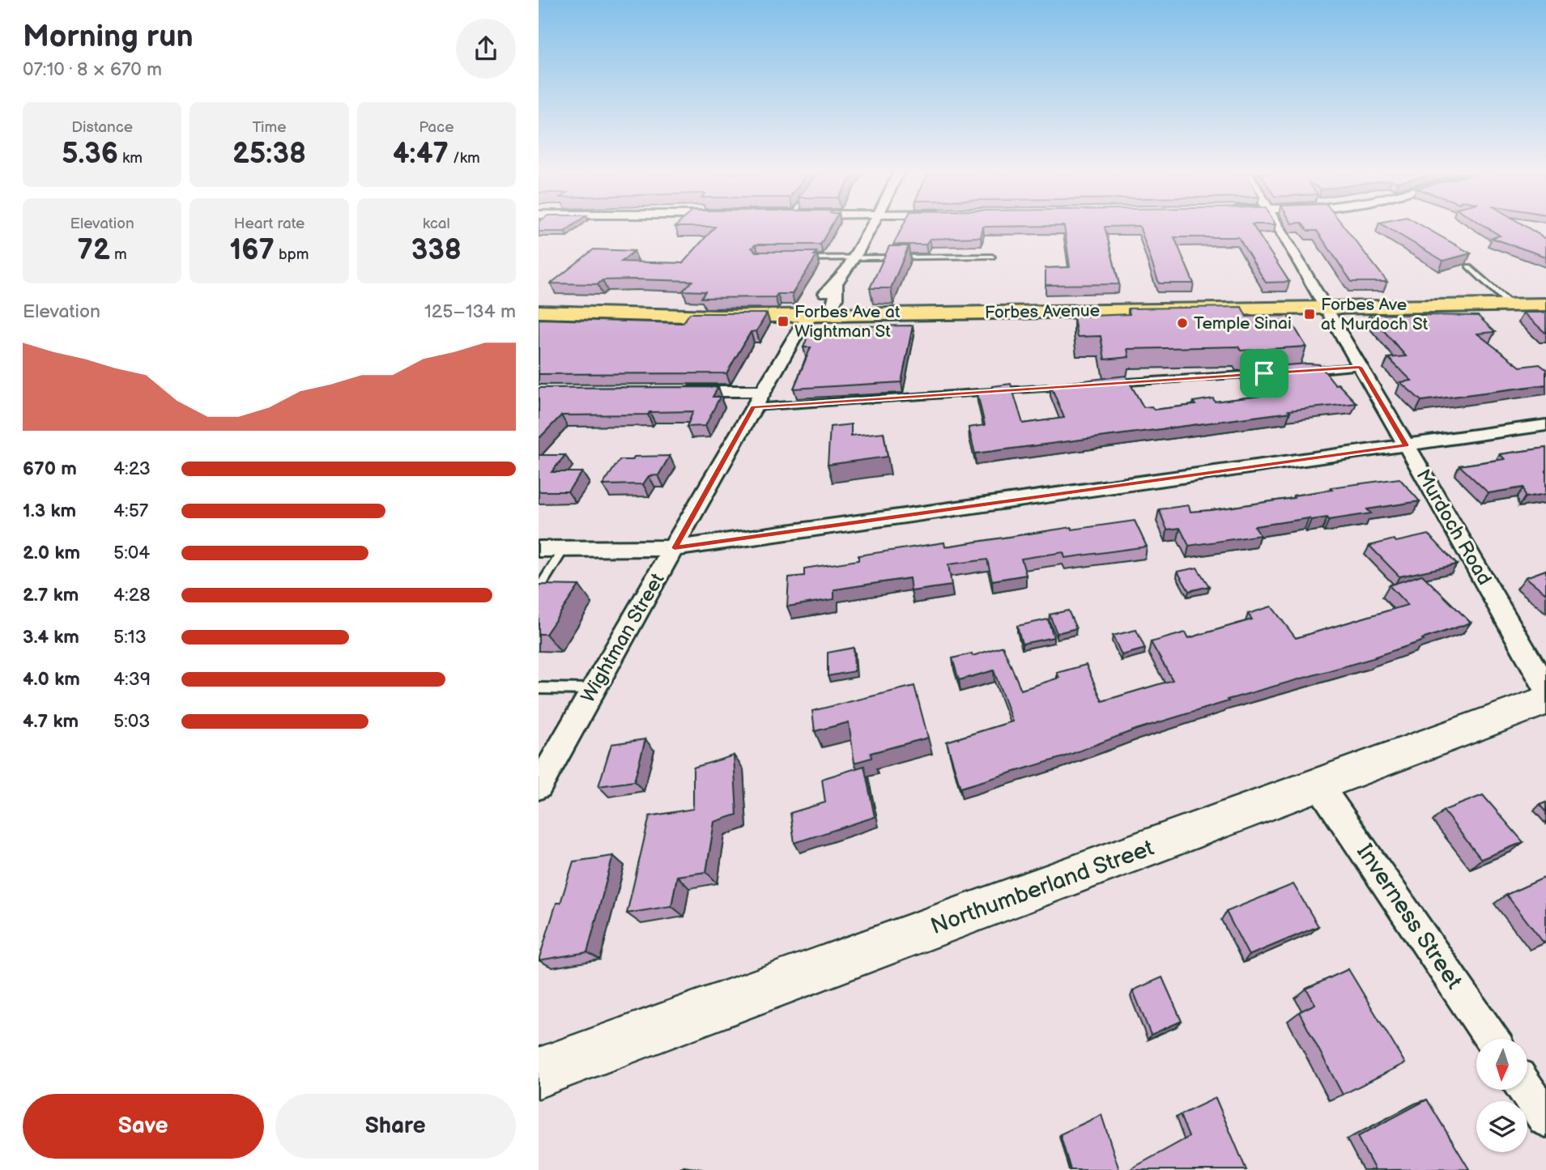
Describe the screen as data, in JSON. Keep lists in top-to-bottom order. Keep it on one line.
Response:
{"streets":{"main road":["Forbes Avenue"],"street":["Murdoch Road","Wightman Street","Northumberland Street","Inverness Street"]},"crossings":[["Forbes Avenue","Murdoch Road"],["Forbes Avenue","Wightman Street"],["Northumberland Street","Inverness Street"]],"places":{"transit":["Forbes Ave at Murdoch St","Forbes Ave at Wightman St"],"other":["Temple Sinai"]},"north":"bottom","page":{"heading":["Morning run","07:10 · 8 × 670 m"],"stats":[["Distance","5.36 km"],["Time","25:38"],["Pace","4:47 /km"],["Elevation","72 m"],["Heart rate","167 bpm"],["kcal","338"]],"chart":["Elevation","125–134 m"],"list":[{"name":"670 m","note":"4:23"},{"name":"1.3 km","note":"4:57"},{"name":"2.0 km","note":"5:04"},{"name":"2.7 km","note":"4:28"},{"name":"3.4 km","note":"5:13"},{"name":"4.0 km","note":"4:39"},{"name":"4.7 km","note":"5:03"}],"buttons":["Save","Share"]}}
